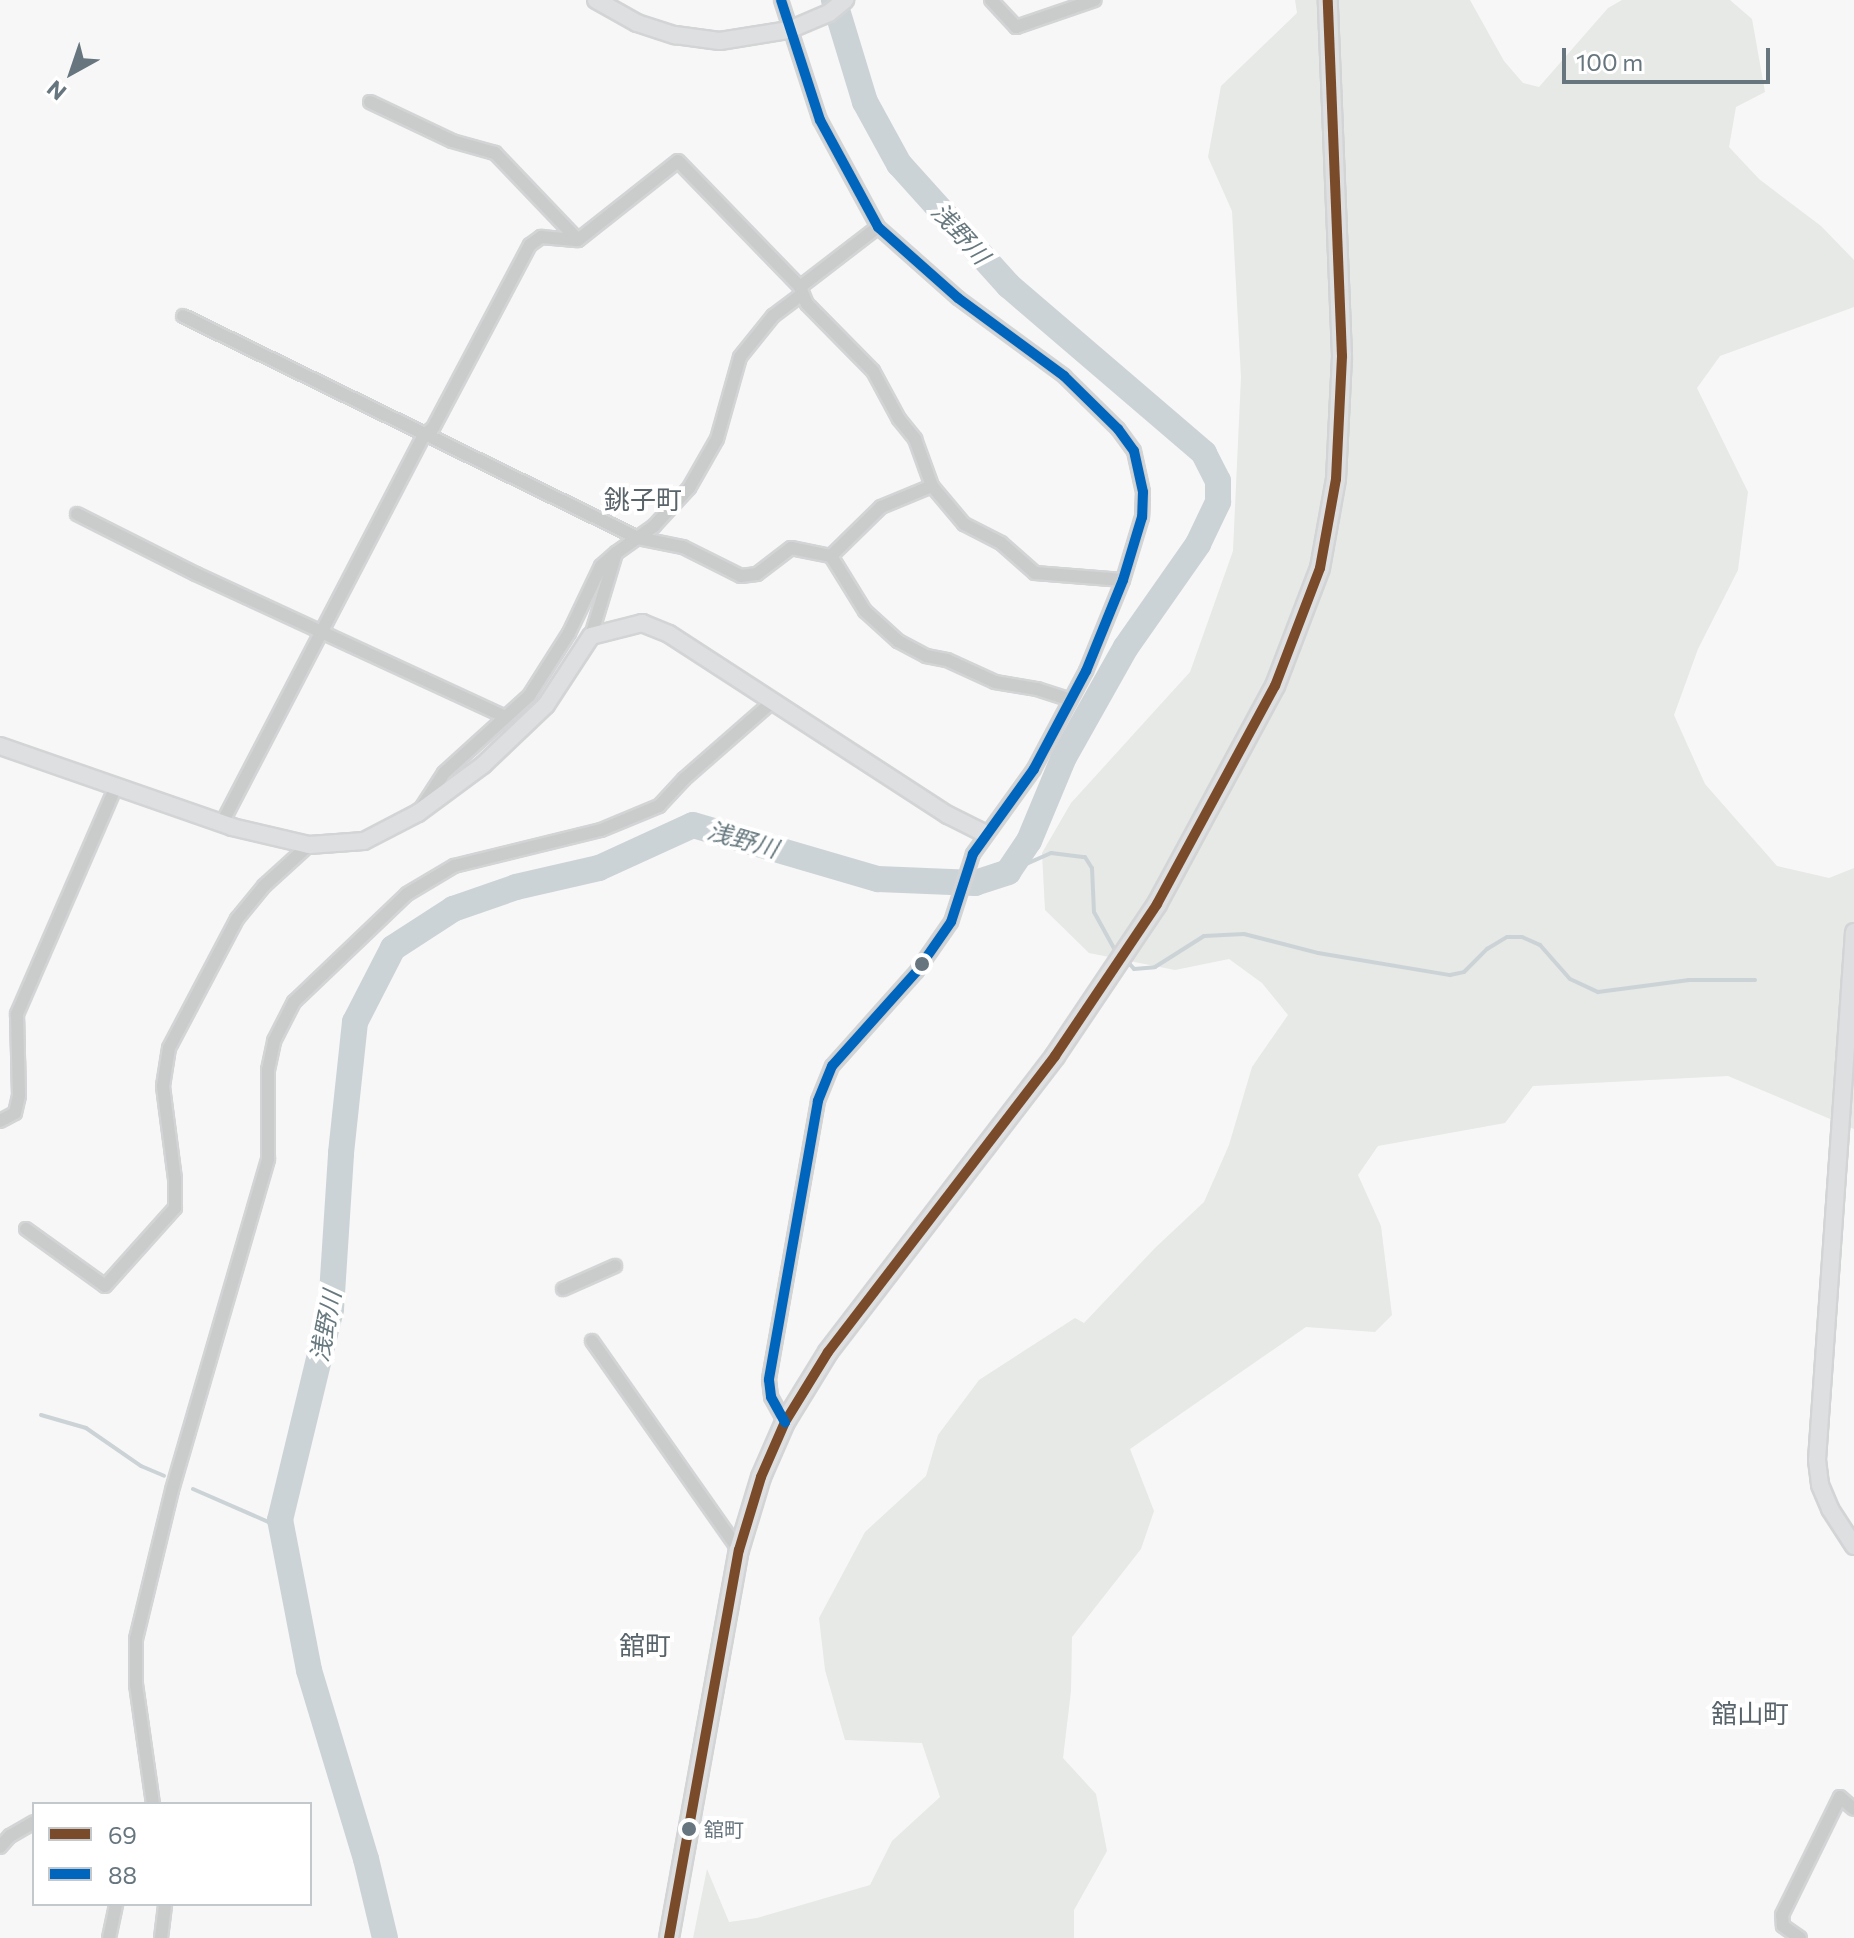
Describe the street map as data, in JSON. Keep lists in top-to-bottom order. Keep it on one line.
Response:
{"districts":["銚子町","舘町","舘山町"],"water":["浅野川"],"places":["舘町"],"lines":["transit line 69","transit line 88"],"legend":["69","88"],"scale_bar":"100 m","north":"bottom left"}
